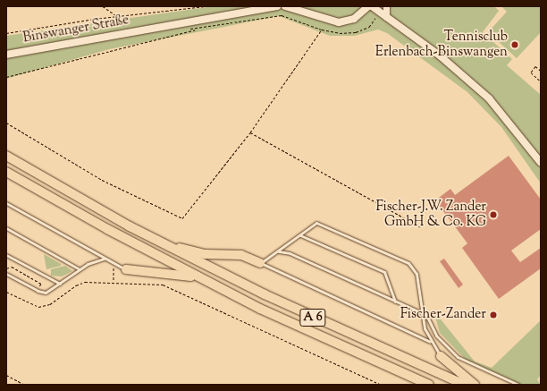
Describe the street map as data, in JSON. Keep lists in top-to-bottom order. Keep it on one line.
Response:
{"streets":{"highway":["A 6"],"main road":["Binswanger Straße"]},"places":["Tennisclub Erlenbach-Binswangen","Fischer-J.W. Zander GmbH & Co. KG","Fischer-Zander"]}
